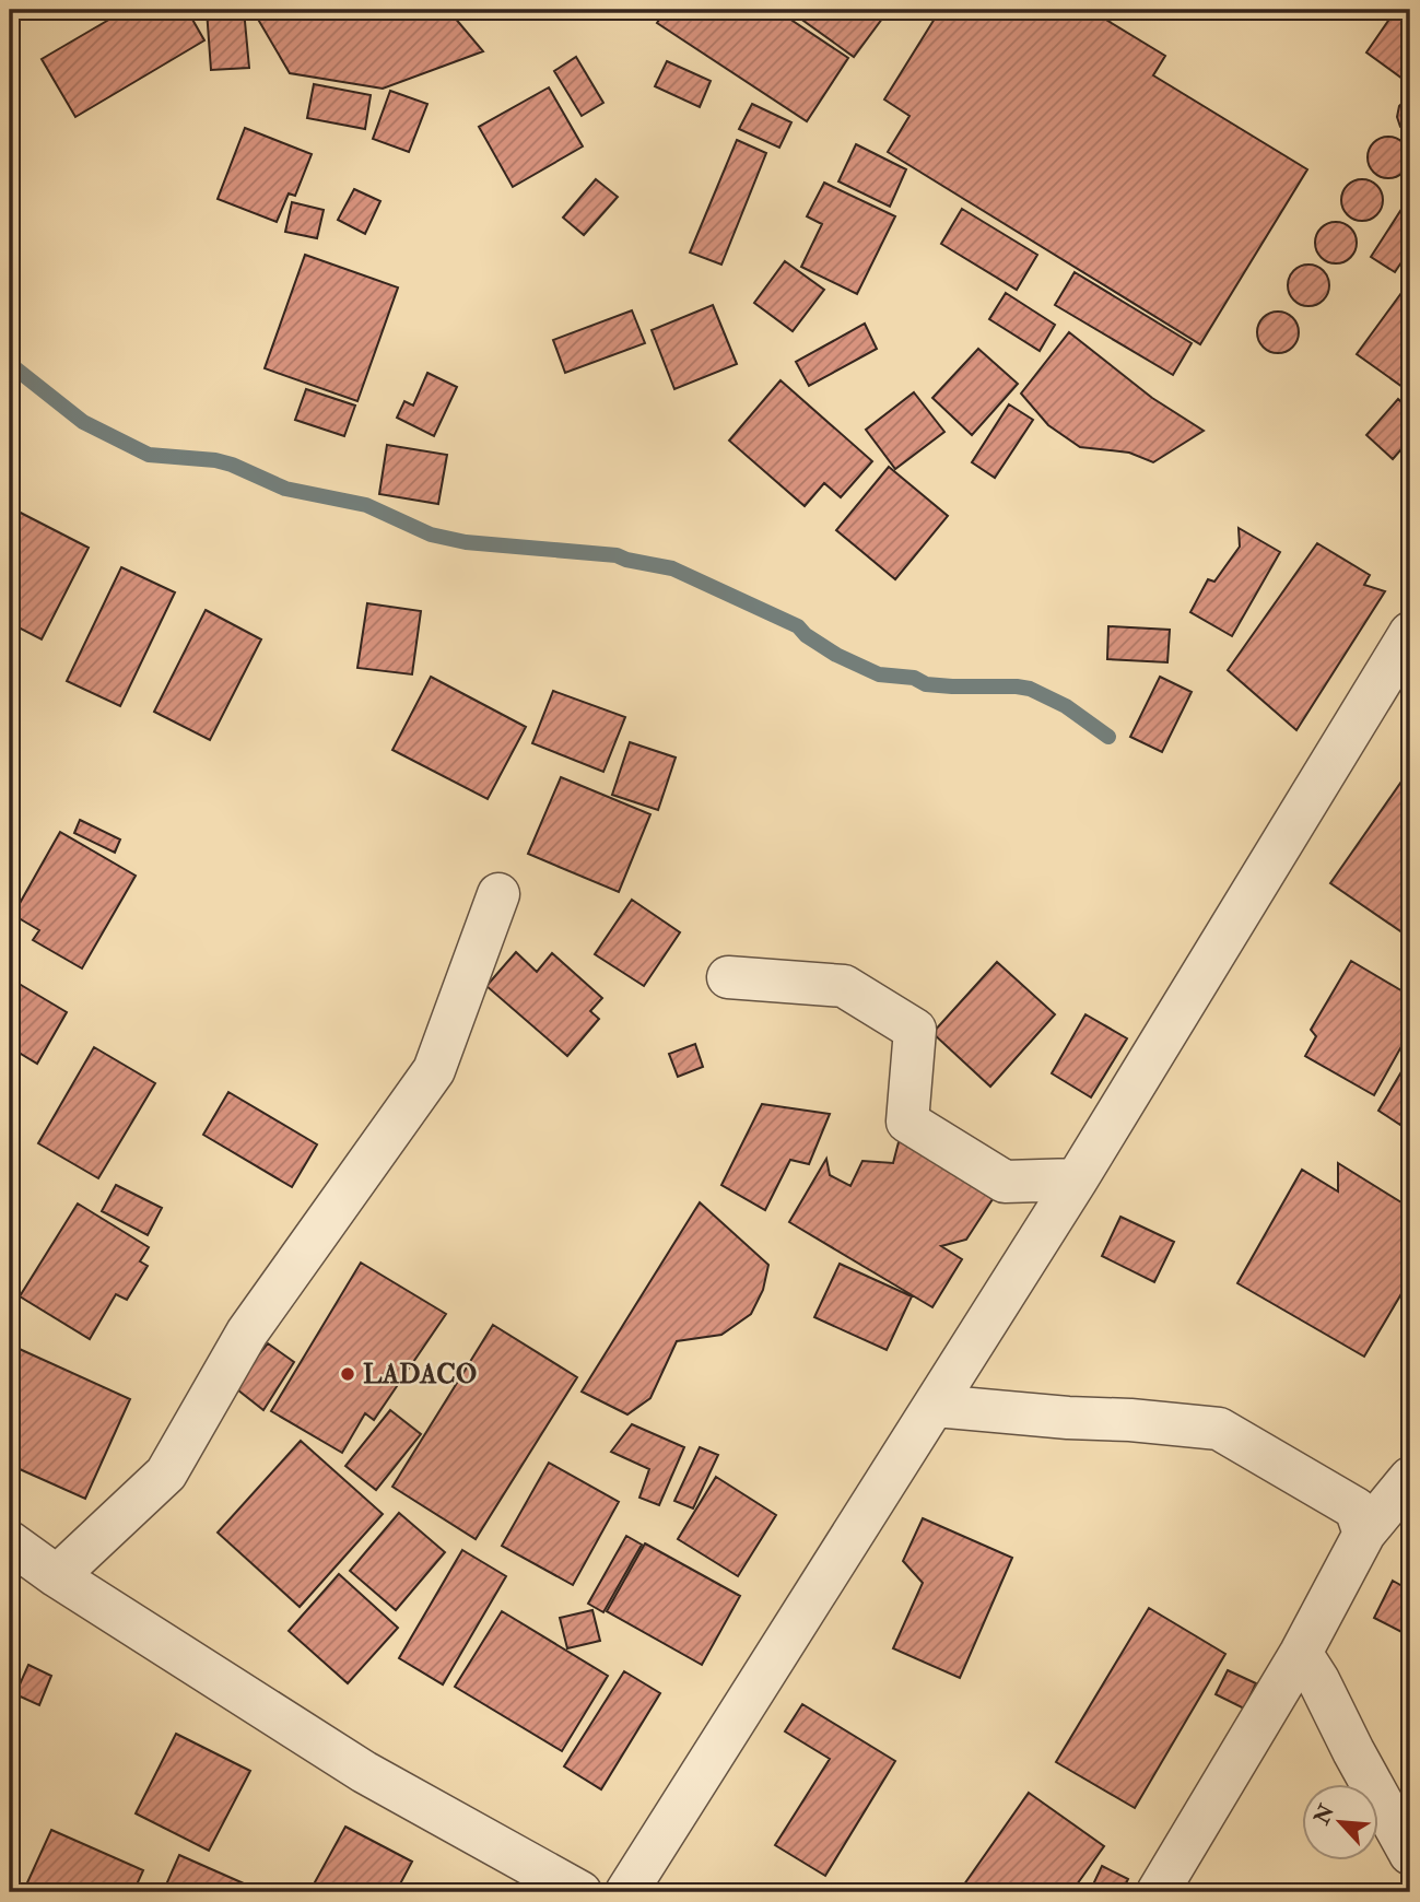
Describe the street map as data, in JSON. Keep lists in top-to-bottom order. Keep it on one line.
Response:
{"places":["LADACO"],"north":"top left"}
